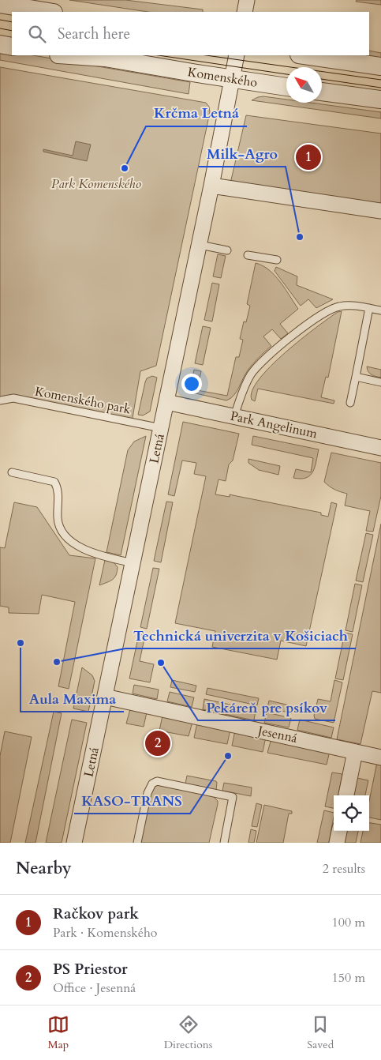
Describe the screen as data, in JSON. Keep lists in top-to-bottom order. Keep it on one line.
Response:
{"streets":{"street":["Komenského","Park Angelinum","Letná","Jesenná"],"lane":["Komenského park"]},"crossings":[["Komenského","Letná"],["Komenského park","Letná"],["Park Angelinum","Letná"],["Letná","Jesenná"]],"parks":["Park Komenského"],"places":["Krčma Letná","Milk-Agro","Aula Maxima","Technická univerzita v Košiciach","Pekáreň pre psíkov","KASO-TRANS"],"north":"top left","page":{"search":"Search here","pins":["1","2"],"heading":["Nearby","2 results"],"list":[{"mark":"1","name":"Račkov park","note":"Park · Komenského","value":"100 m"},{"mark":"2","name":"PS Priestor","note":"Office · Jesenná","value":"150 m"}],"nav":["Map","Directions","Saved"]}}
